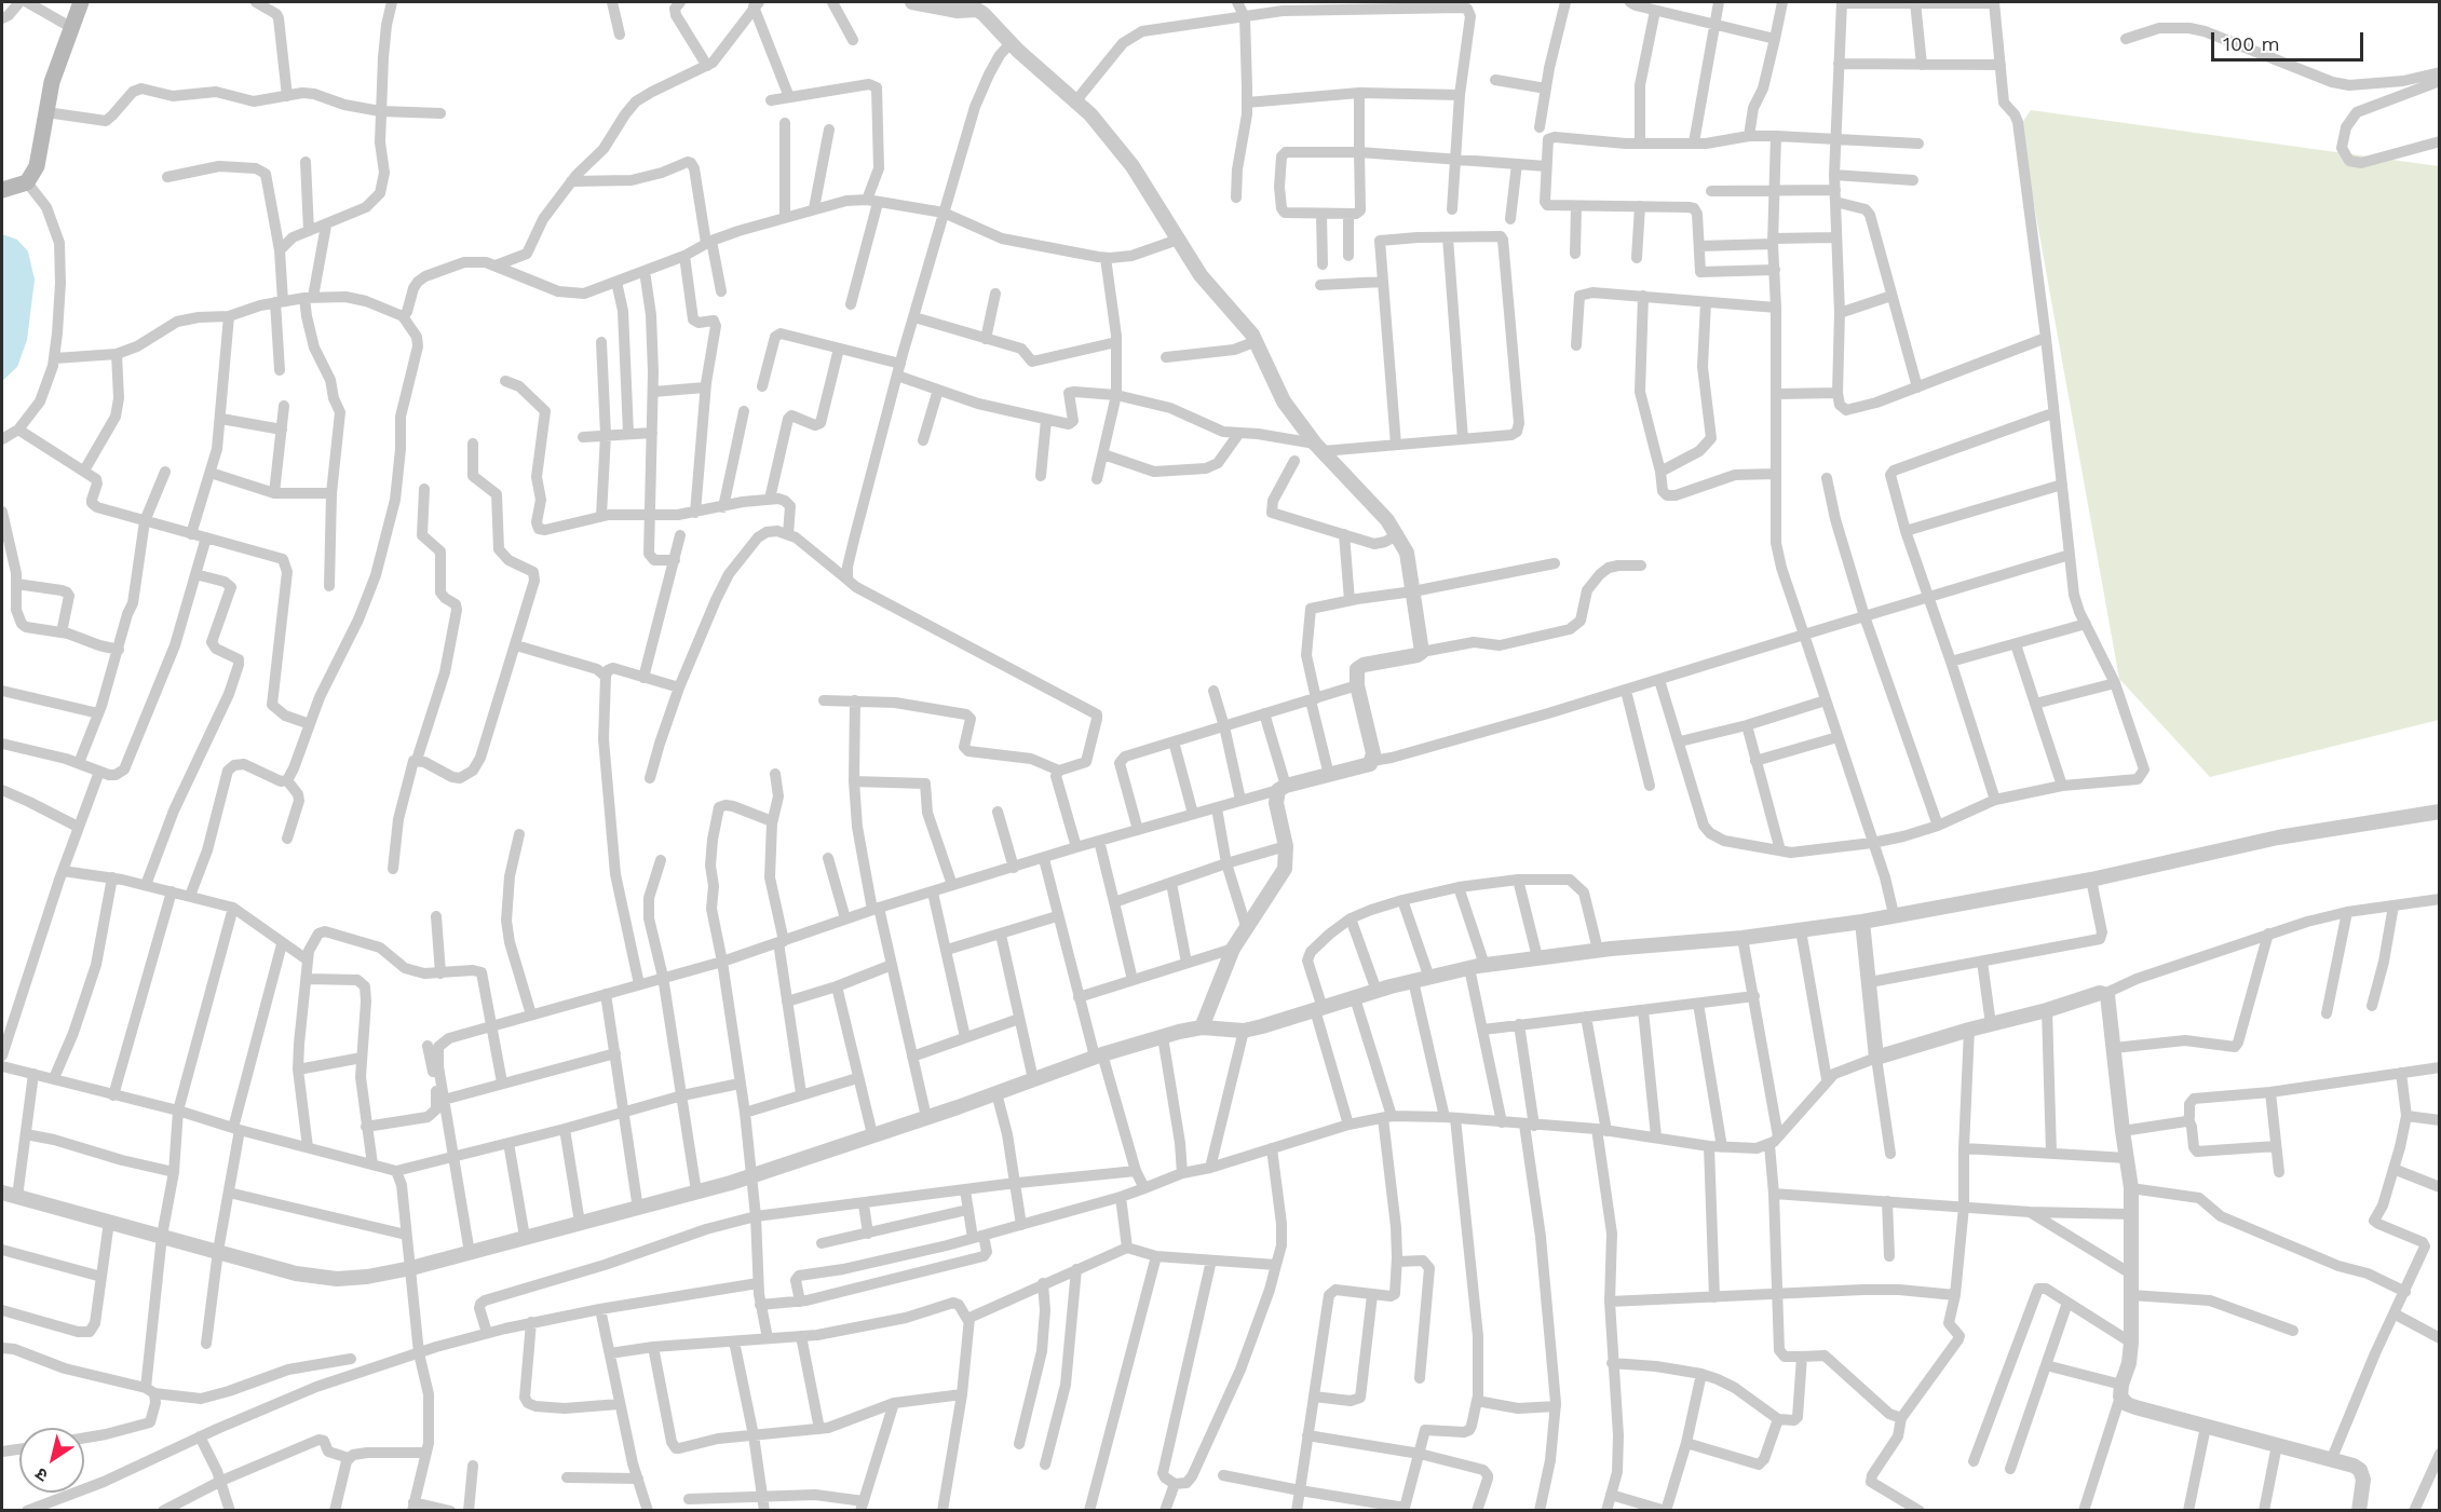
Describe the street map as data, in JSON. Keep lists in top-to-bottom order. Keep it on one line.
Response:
{"scale_bar":"100 m","north":"bottom left"}
